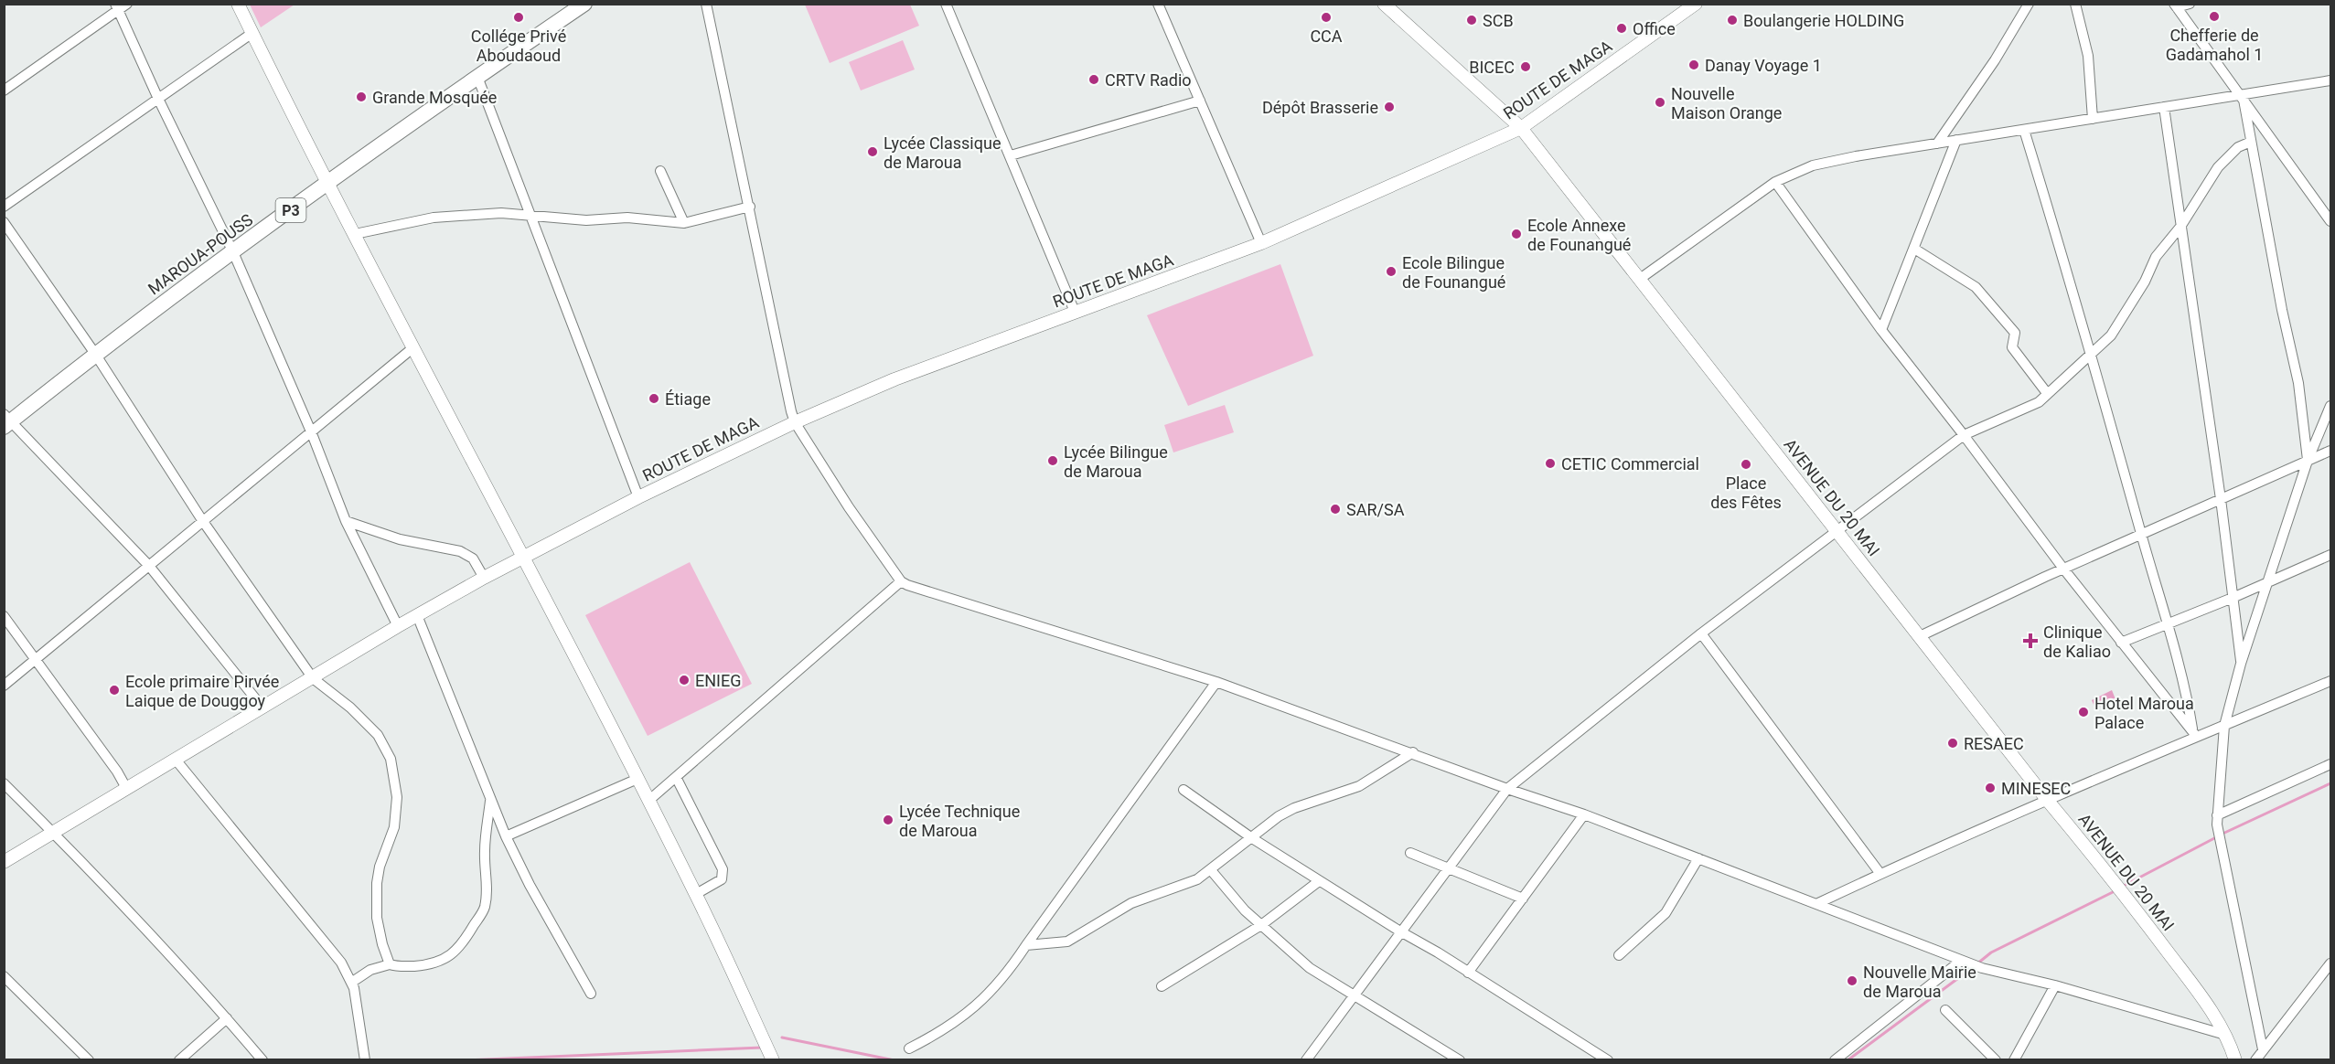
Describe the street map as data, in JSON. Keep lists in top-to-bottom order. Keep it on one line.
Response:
{"streets":{"main road":["ROUTE DE MAGA","P3","MAROUA-POUSS","AVENUE DU 20 MAI"]},"crossings":[["ROUTE DE MAGA","AVENUE DU 20 MAI"]],"places":{"other":["Chefferie de Gadamahol 1","Collége Privé Aboudaoud","CCA","SCB","Boulangerie HOLDING","Office","Danay Voyage 1","BICEC","CRTV Radio","Grande Mosquée","Nouvelle Maison Orange","Dépôt Brasserie","Lycée Classique de Maroua","Ecole Annexe de Founangué","Ecole Bilingue de Founangué","Étiage","Lycée Bilingue de Maroua","CETIC Commercial","Place des Fêtes","SAR/SA","ENIEG","Ecole primaire Pirvée Laique de Douggoy","Hotel Maroua Palace","RESAEC","MINESEC","Lycée Technique de Maroua","Nouvelle Mairie de Maroua"],"health":["Clinique de Kaliao"]}}
